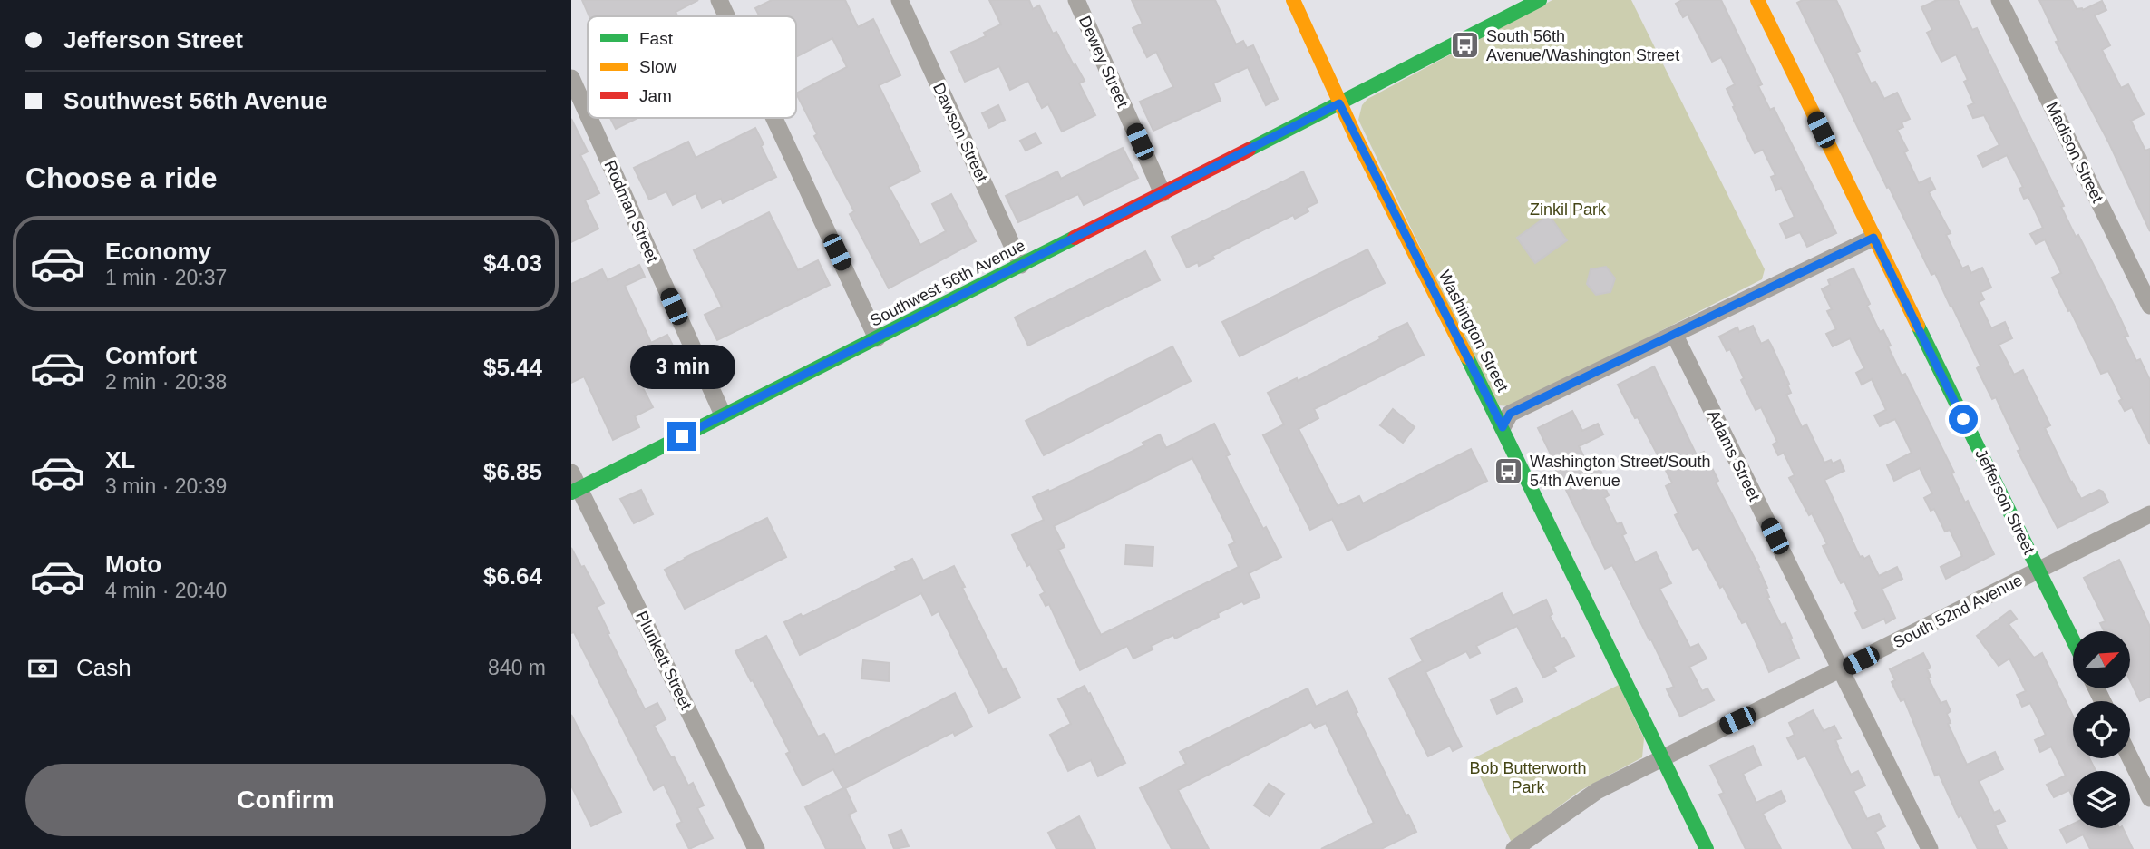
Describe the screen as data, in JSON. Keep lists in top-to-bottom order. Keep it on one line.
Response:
{"streets":{"street":["Dewey Street","Dawson Street","Madison Street","Rodman Street","Southwest 56th Avenue","Washington Street","Adams Street","Jefferson Street","South 52nd Avenue","Plunkett Street"]},"crossings":[["Dewey Street","Southwest 56th Avenue"],["Dawson Street","Southwest 56th Avenue"],["Rodman Street","Southwest 56th Avenue"],["Southwest 56th Avenue","Washington Street"],["Southwest 56th Avenue","Plunkett Street"],["Washington Street","South 52nd Avenue"],["Adams Street","South 52nd Avenue"],["Jefferson Street","South 52nd Avenue"]],"parks":["Zinkil Park","Bob Butterworth Park"],"places":{"bus stop":["South 56th Avenue/Washington Street","Washington Street/South 54th Avenue"]},"legend":["Fast","Slow","Jam"],"north":"top right","page":{"banner":["Jefferson Street","Southwest 56th Avenue"],"heading":"Choose a ride","list":[{"name":"Economy","note":"1 min · 20:37","value":"$4.03"},{"name":"Comfort","note":"2 min · 20:38","value":"$5.44"},{"name":"XL","note":"3 min · 20:39","value":"$6.85"},{"name":"Moto","note":"4 min · 20:40","value":"$6.64"}],"bubble":"3 min","pay":["Cash","840 m"],"buttons":"Confirm"}}
